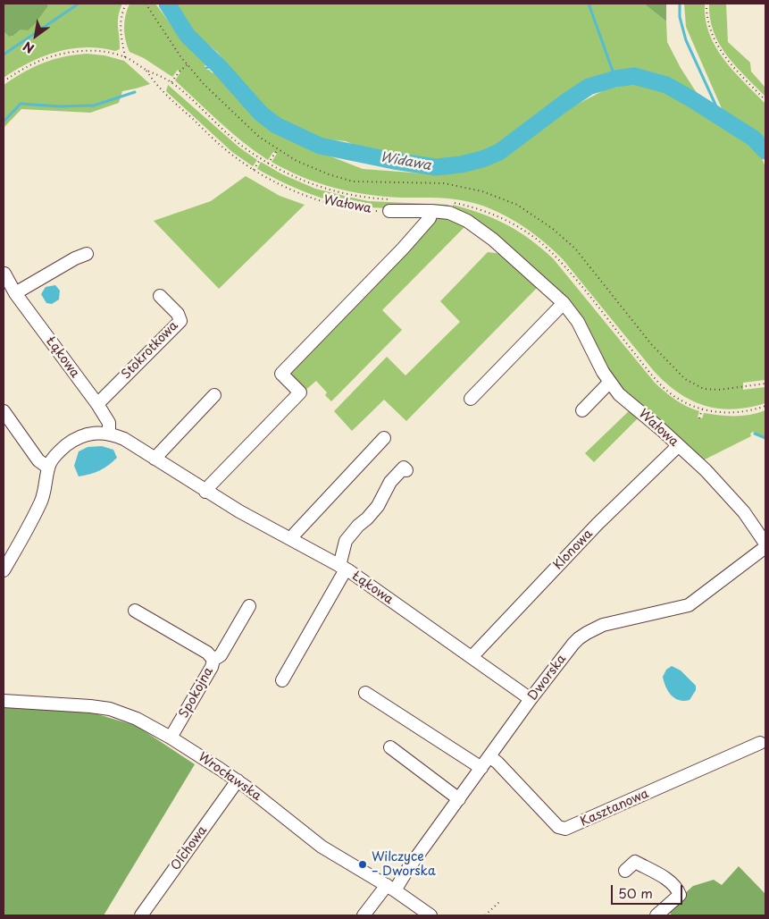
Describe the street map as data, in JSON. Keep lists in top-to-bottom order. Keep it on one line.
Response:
{"streets":{"street":["Wałowa","Stokrotkowa","Łąkowa","Klonowa","Dworska","Spokojna","Wrocławska","Kasztanowa","Olchowa"]},"crossings":[["Wałowa","Klonowa"],["Stokrotkowa","Łąkowa"],["Łąkowa","Klonowa"],["Łąkowa","Dworska"],["Dworska","Wrocławska"],["Dworska","Kasztanowa"],["Spokojna","Wrocławska"],["Wrocławska","Olchowa"]],"water":["Widawa"],"places":["Wilczyce – Dworska"],"scale_bar":"50 m","north":"bottom left"}
